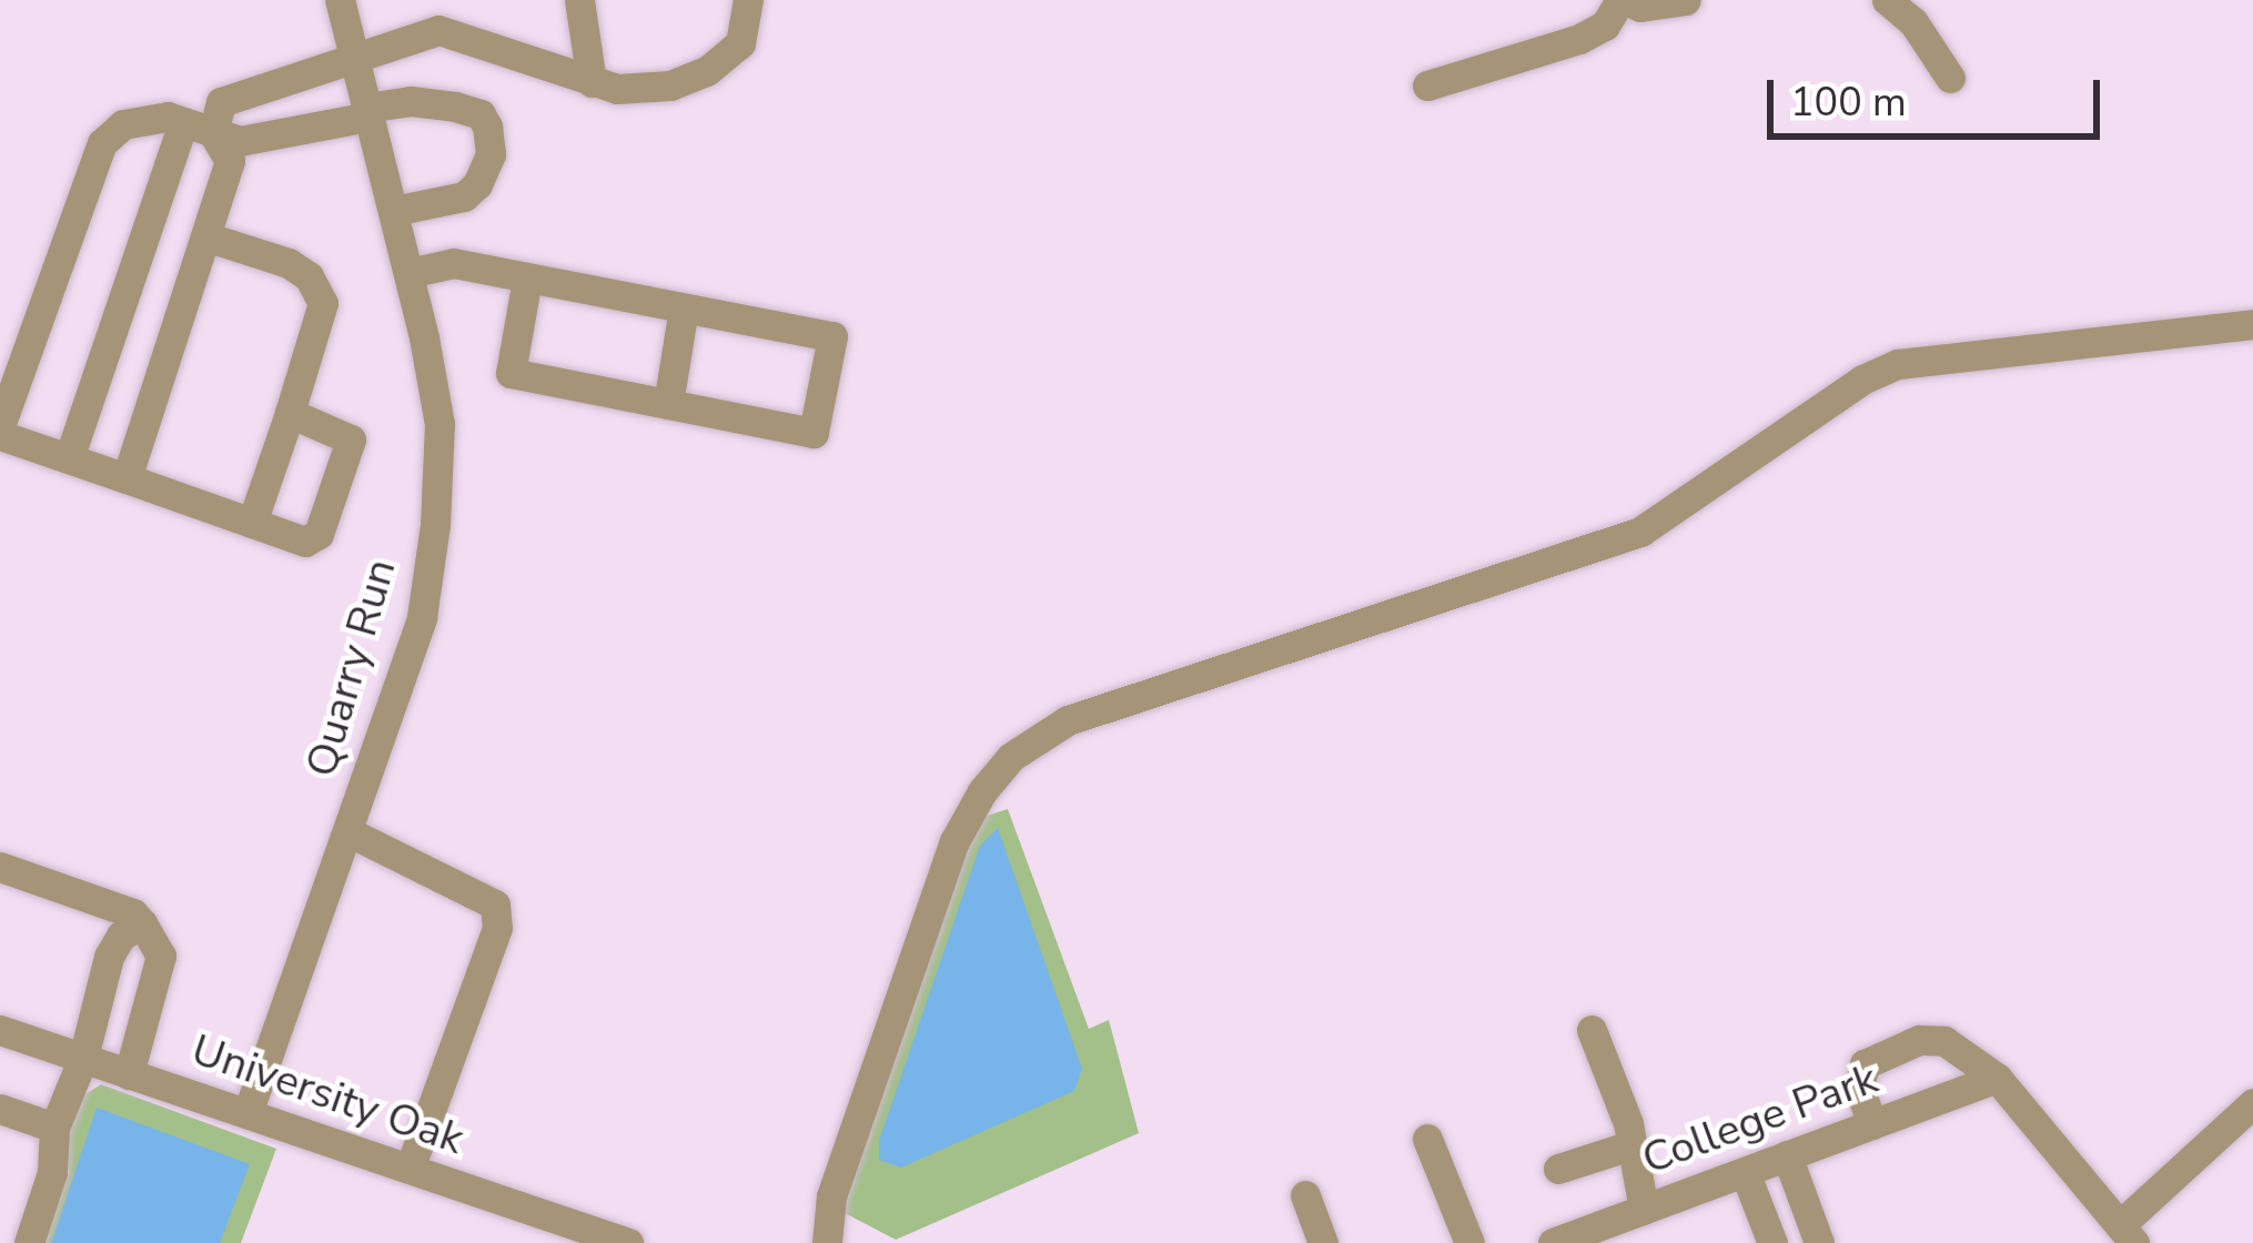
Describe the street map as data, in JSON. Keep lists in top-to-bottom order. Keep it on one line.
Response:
{"streets":{"street":["Quarry Run","University Oak","College Park"]},"crossings":[["Quarry Run","University Oak"]],"scale_bar":"100 m"}
